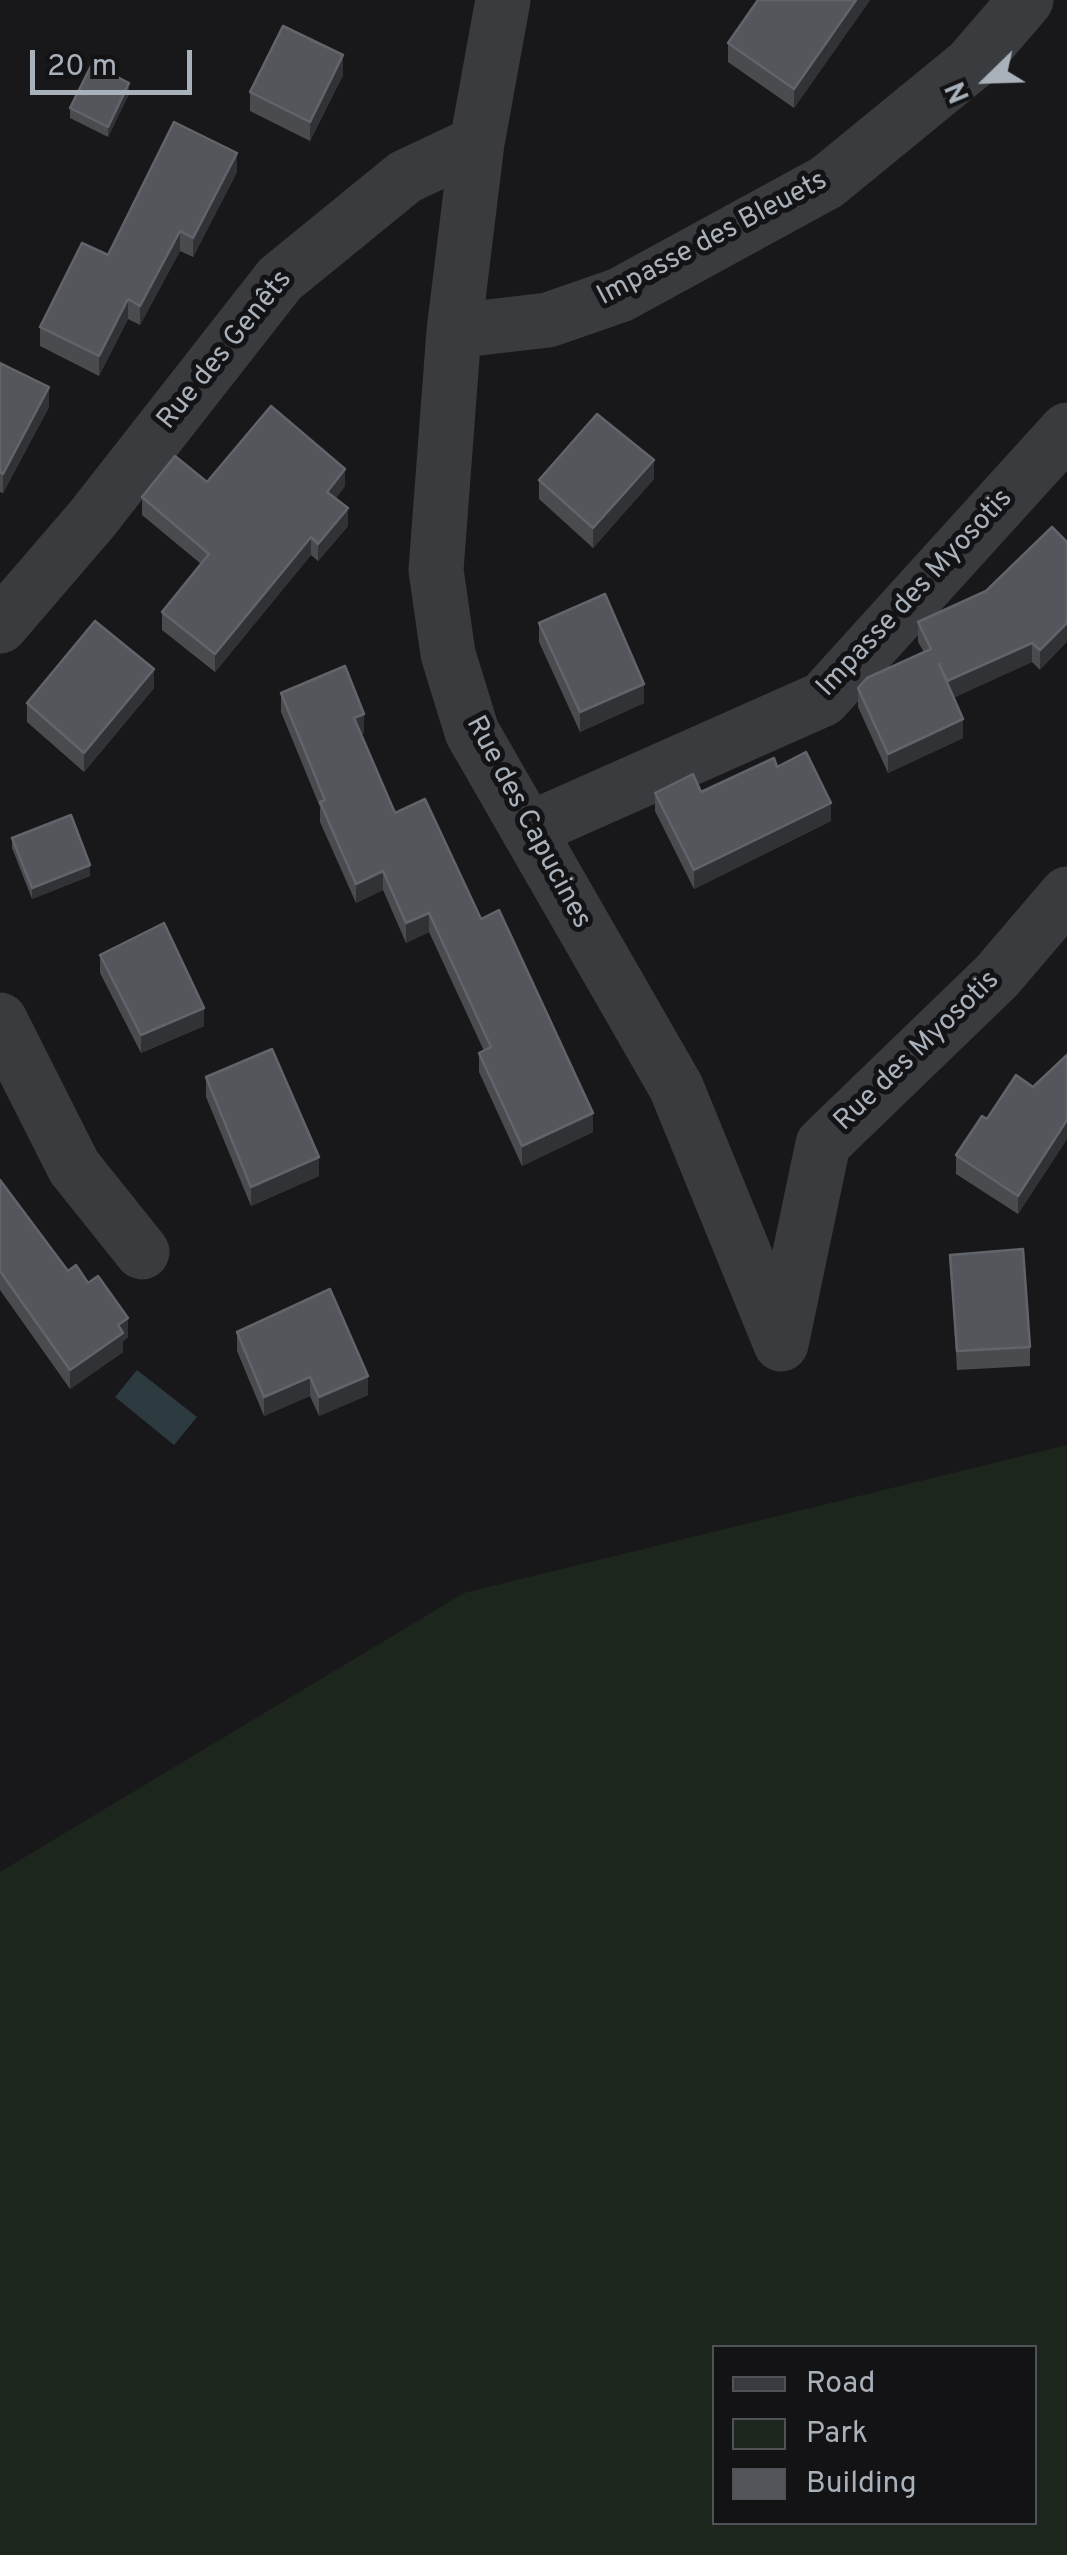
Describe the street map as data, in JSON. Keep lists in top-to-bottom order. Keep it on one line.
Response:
{"streets":{"street":["Impasse des Bleuets","Rue des Genêts","Impasse des Myosotis","Rue des Capucines","Rue des Myosotis"]},"crossings":[["Impasse des Bleuets","Rue des Capucines"],["Rue des Genêts","Rue des Capucines"],["Impasse des Myosotis","Rue des Capucines"],["Rue des Capucines","Rue des Myosotis"]],"legend":["Road","Park","Building"],"scale_bar":"20 m","north":"bottom left"}
